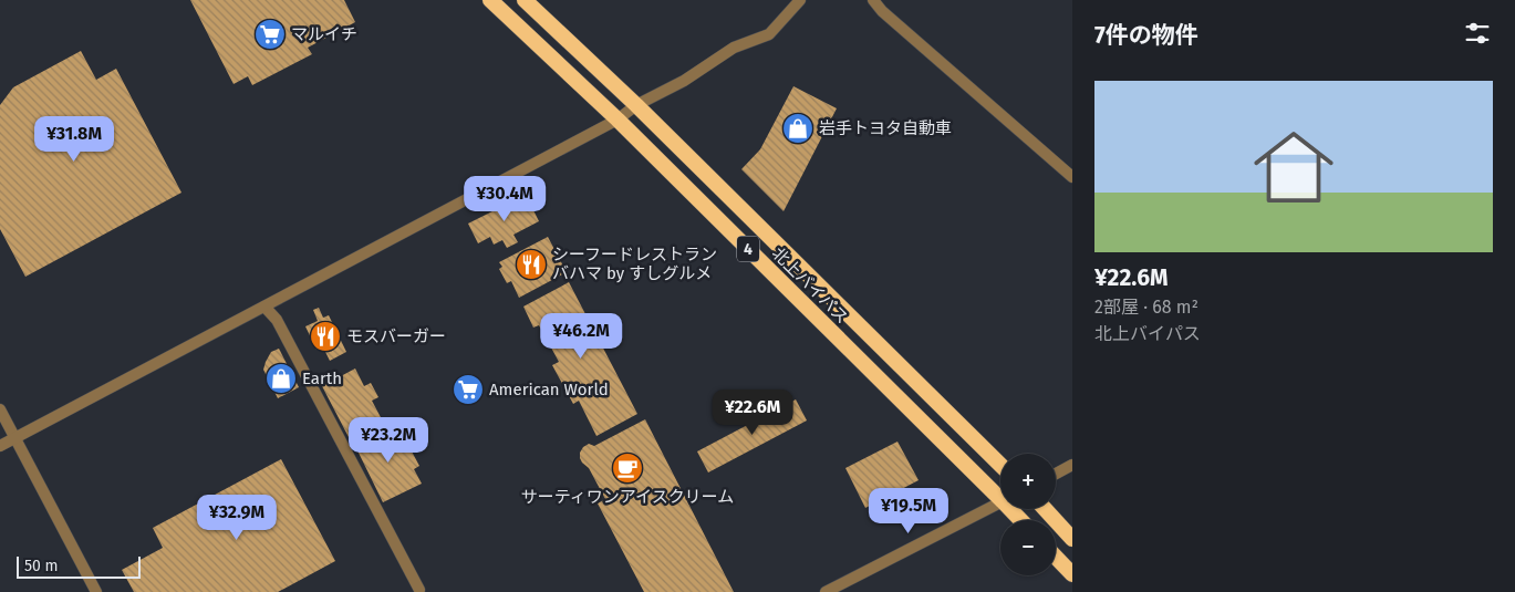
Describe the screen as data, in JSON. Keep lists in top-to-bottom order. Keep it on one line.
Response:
{"streets":{"highway":["4","北上バイパス"]},"places":{"supermarket":["マルイチ","American World"],"shop":["岩手トヨタ自動車","Earth"],"restaurant":["シーフードレストラン バハマ by すしグルメ","モスバーガー"],"cafe":["サーティワンアイスクリーム"]},"scale_bar":"50 m","page":{"heading":"7件の物件","list":[{"name":"¥22.6M","note":"2部屋 · 68 m² · 北上バイパス"}],"price":["¥31.8M","¥30.4M","¥46.2M","¥22.6M","¥23.2M","¥19.5M","¥32.9M"],"map_buttons":["+","−"],"scale":"50 m"}}
